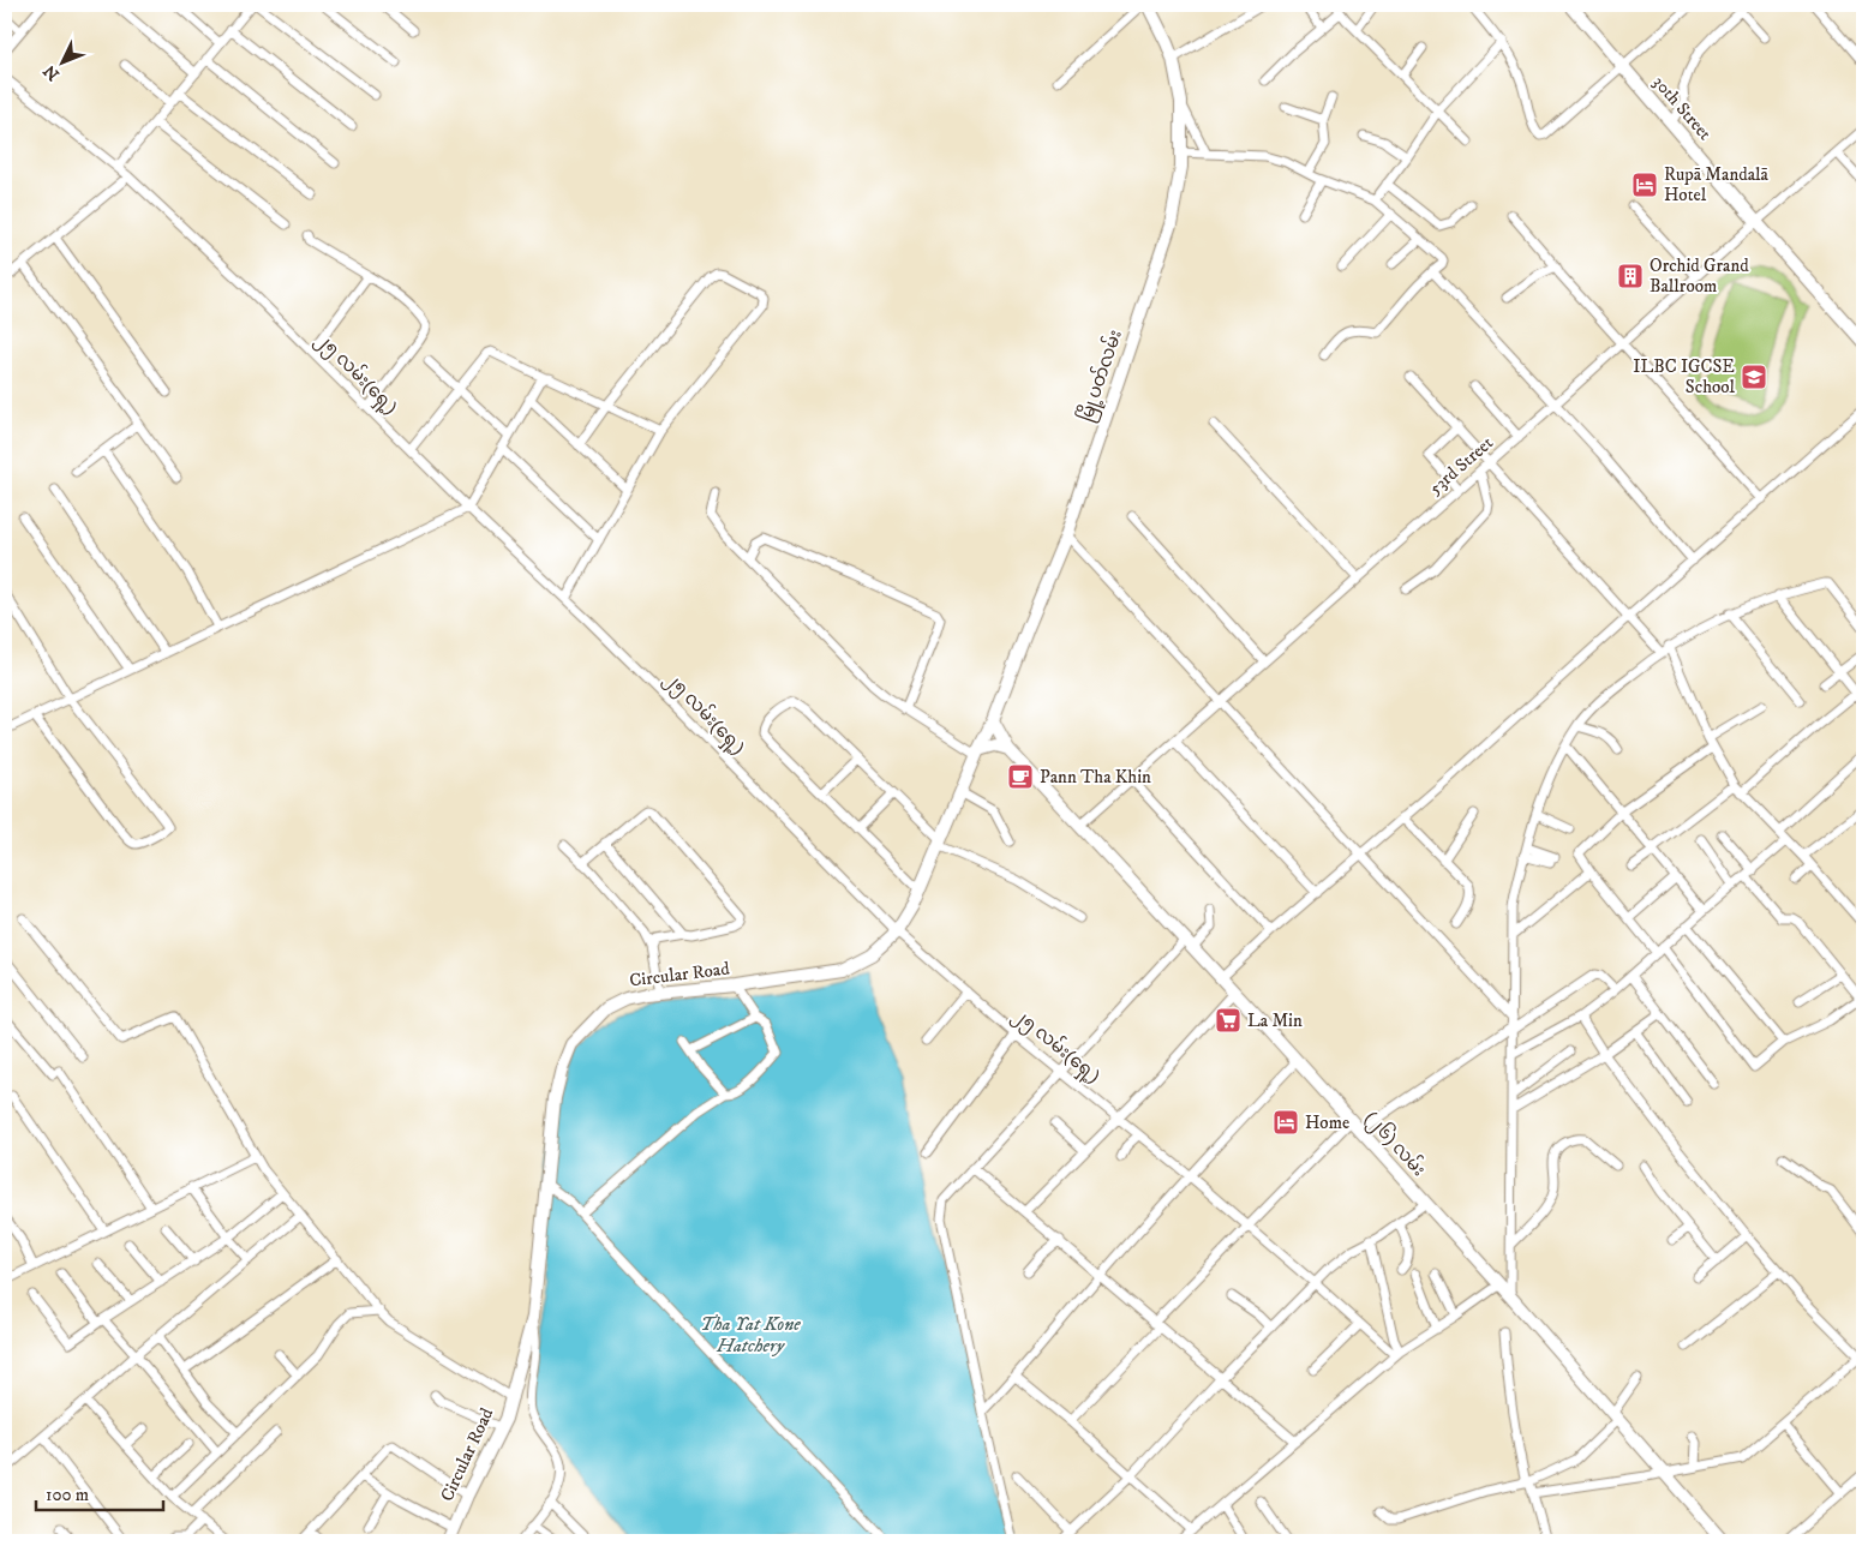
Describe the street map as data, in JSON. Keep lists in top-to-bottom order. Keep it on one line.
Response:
{"streets":{"main road":["30th Street","မြို့ပတ်လမ်း","Circular Road","(၂၆) လမ်း"],"street":["၂၅ လမ်း(ရှေ့)","53rd Street"]},"crossings":[["30th Street","53rd Street"],["၂၅ လမ်း(ရှေ့)","Circular Road"],["မြို့ပတ်လမ်း","Circular Road"],["မြို့ပတ်လမ်း","(၂၆) လမ်း"],["53rd Street","(၂၆) လမ်း"]],"water":["Tha Yat Kone Hatchery"],"places":{"hotel":["Rupā Mandalā Hotel","Home"],"building":["Orchid Grand Ballroom"],"school or university":["ILBC IGCSE School"],"cafe":["Pann Tha Khin"],"supermarket":["La Min"]},"scale_bar":"100 m","north":"bottom left"}
